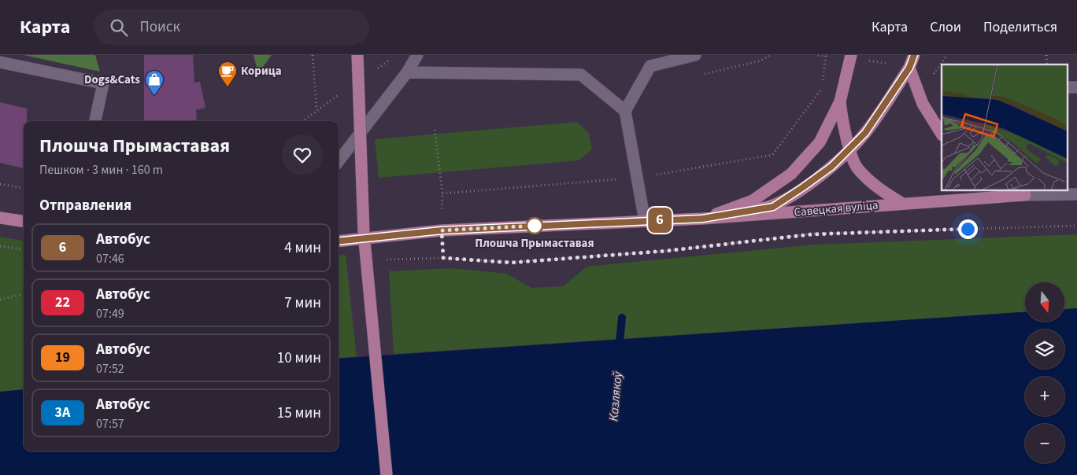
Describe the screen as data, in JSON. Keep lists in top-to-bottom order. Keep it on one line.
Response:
{"streets":{"main road":["Савецкая вуліца"]},"water":["Казлякоў"],"places":{"cafe":["Корица"],"shop":["Dogs&Cats"],"other":["Плошча Прымаставая"]},"lines":["bus line 6"],"north":"bottom","page":{"header":"Карта","search":"Поиск","nav":["Карта","Слои","Поделиться"],"on_map":"6","heading":[["Плошча Прымаставая","Пешком · 3 мин · 160 m"],"Отправления"],"list":[{"mark":"6","name":"Автобус","note":"07:46","value":"4 мин"},{"mark":"22","name":"Автобус","note":"07:49","value":"7 мин"},{"mark":"19","name":"Автобус","note":"07:52","value":"10 мин"},{"mark":"3А","name":"Автобус","note":"07:57","value":"15 мин"}],"map_buttons":["+","−"]}}
